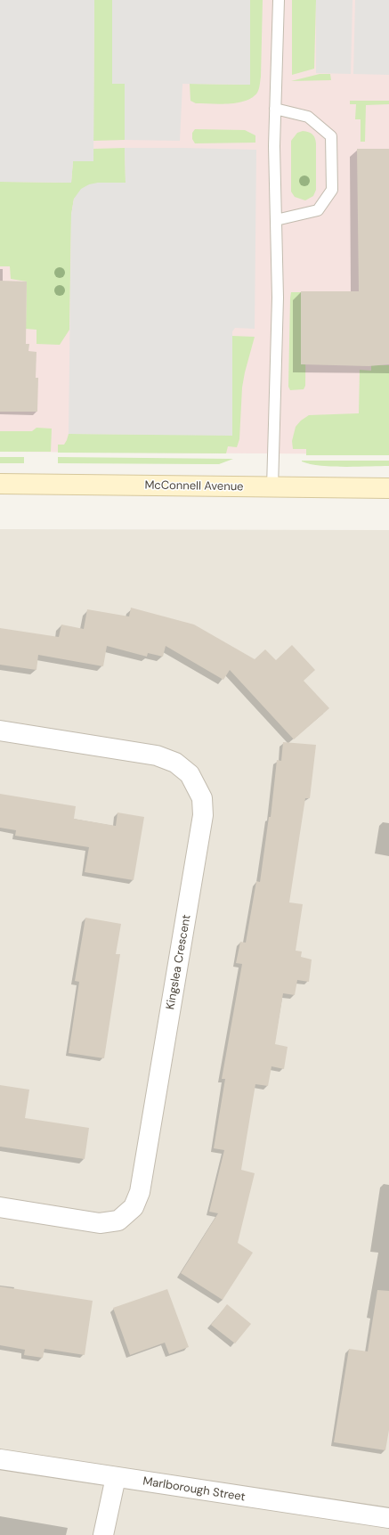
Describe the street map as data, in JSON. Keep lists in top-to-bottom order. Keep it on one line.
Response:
{"streets":{"main road":["McConnell Avenue"],"street":["Kingslea Crescent","Marlborough Street"]}}
